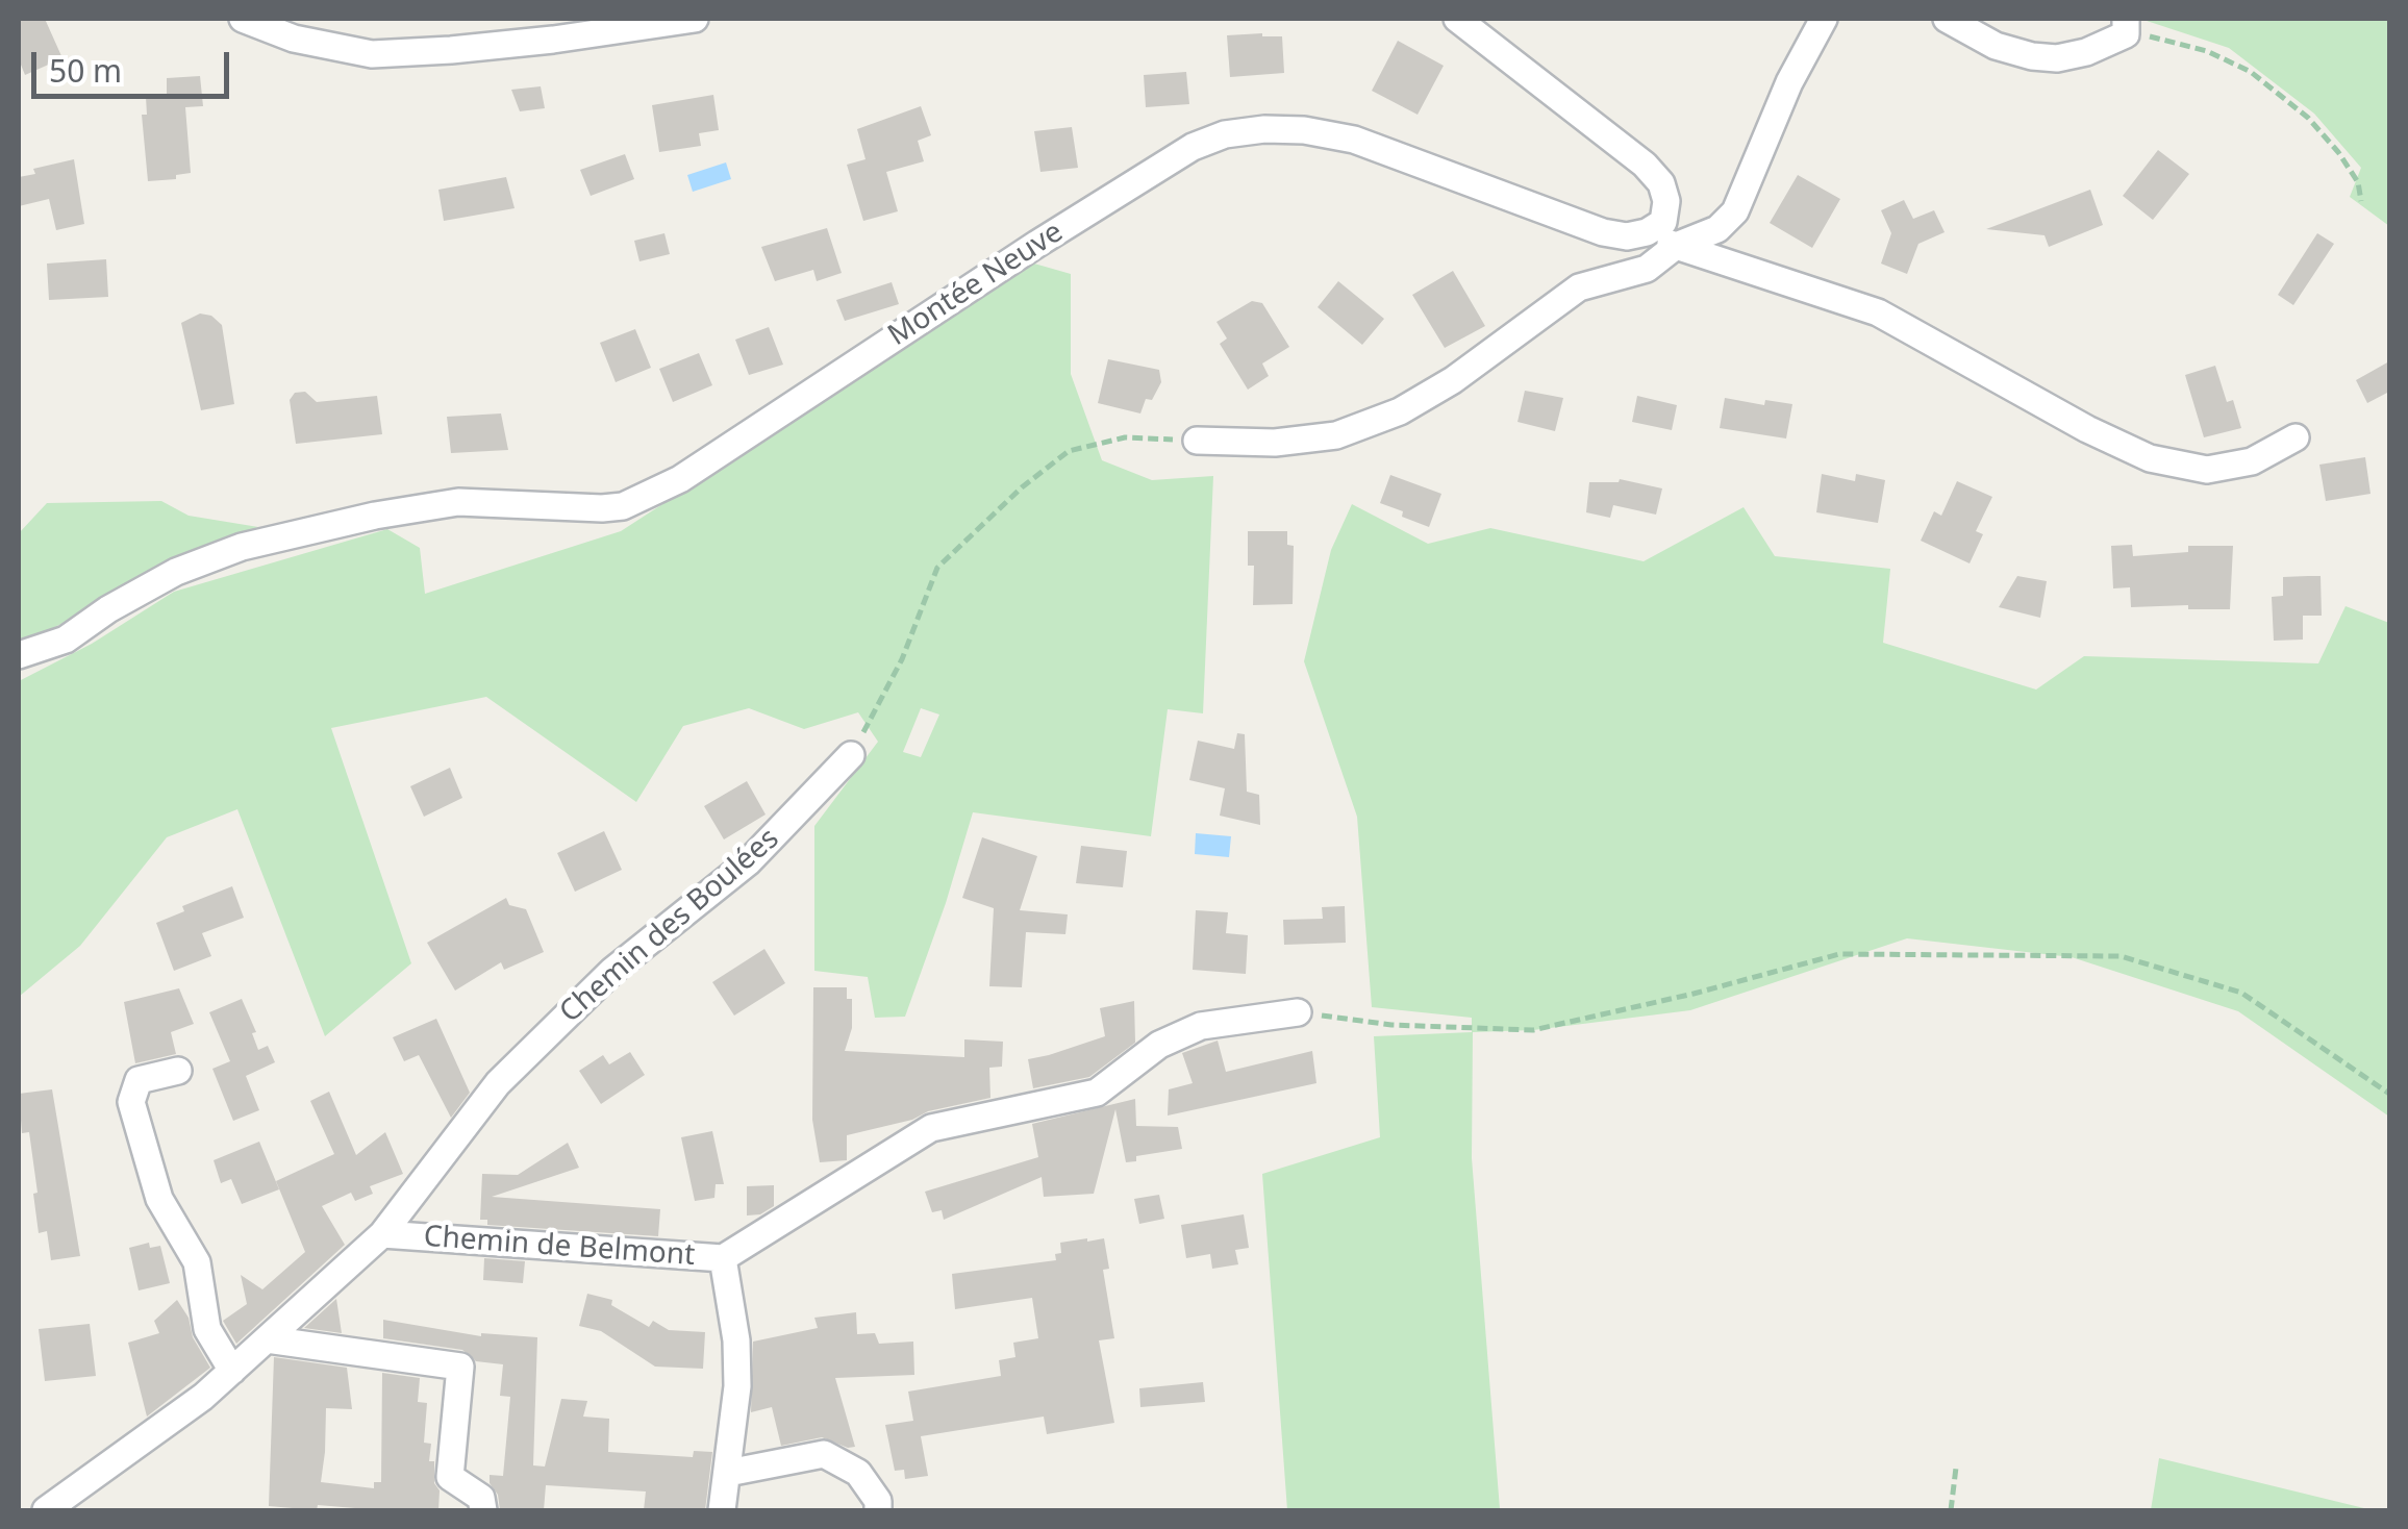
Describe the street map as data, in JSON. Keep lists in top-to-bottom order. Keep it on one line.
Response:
{"streets":{"street":["Montée Neuve","Chemin des Boulées","Chemin de Belmont"]},"crossings":[["Chemin des Boulées","Chemin de Belmont"]],"scale_bar":"50 m"}
